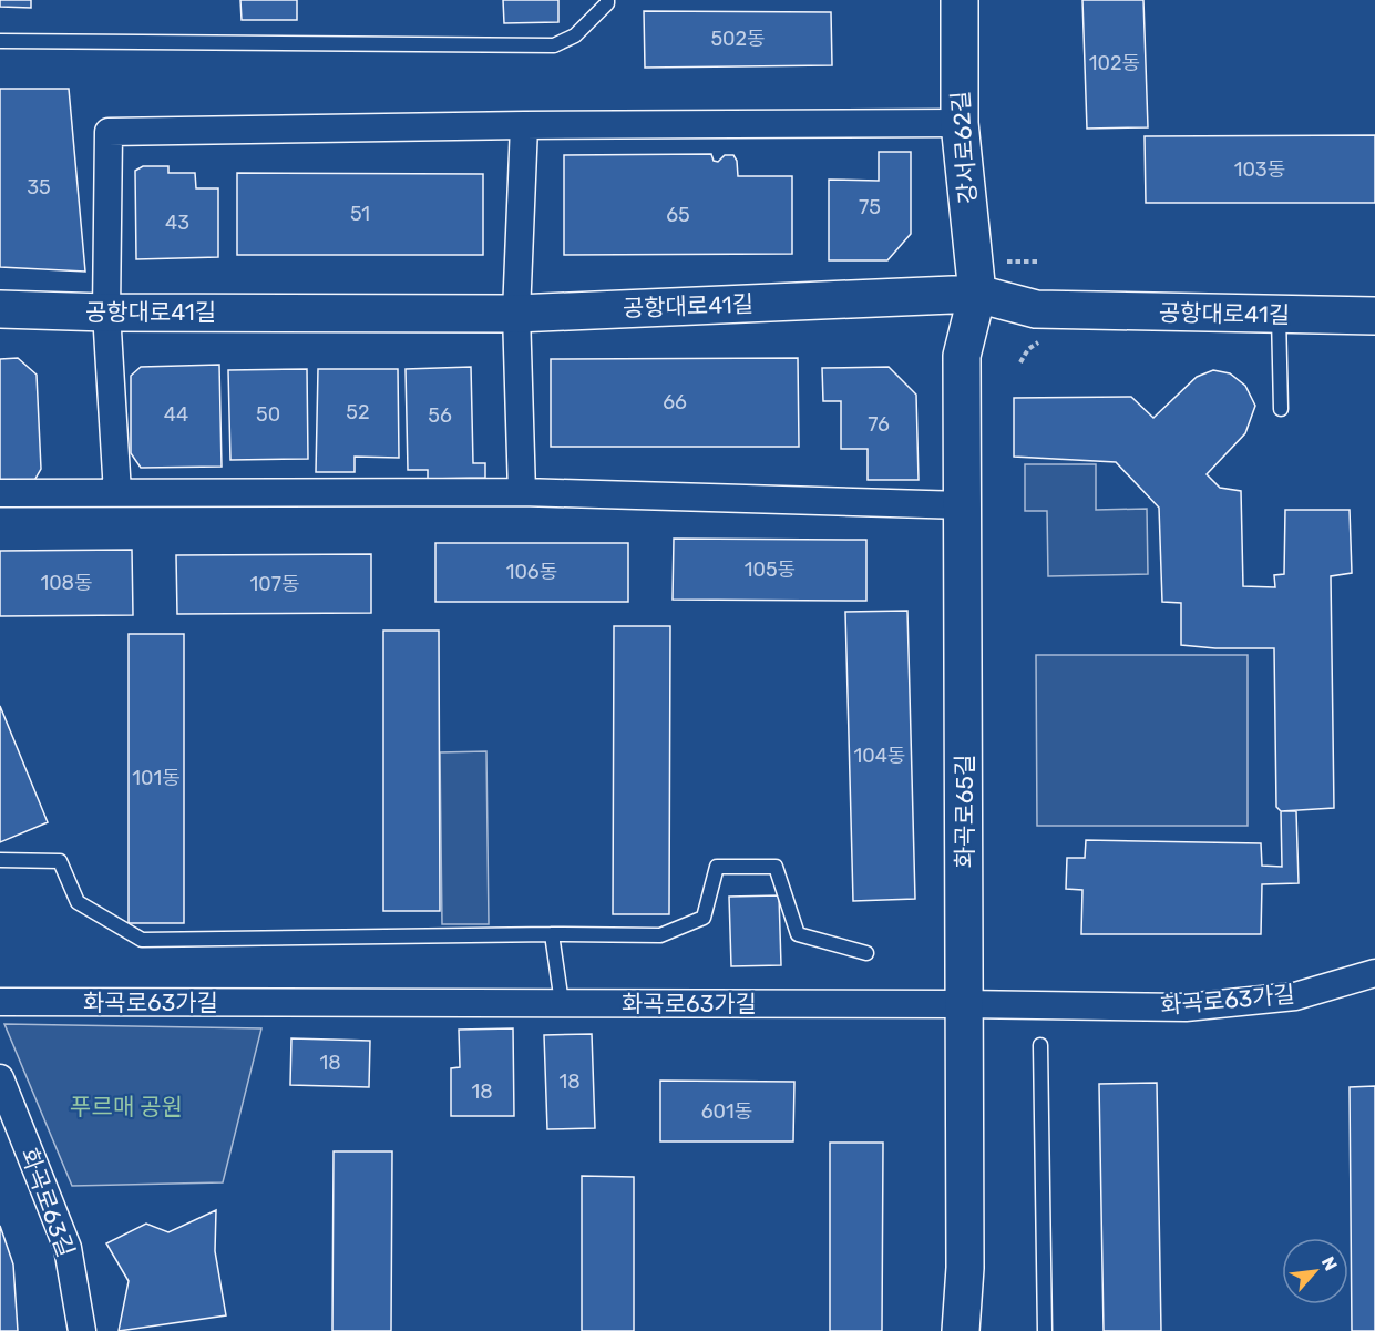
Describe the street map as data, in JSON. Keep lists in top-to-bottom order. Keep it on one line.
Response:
{"streets":{"street":["강서로62길","공항대로41길","화곡로65길","화곡로63가길","화곡로63길"]},"crossings":[["강서로62길","공항대로41길"],["강서로62길","화곡로65길"],["공항대로41길","화곡로65길"],["화곡로65길","화곡로63가길"]],"parks":["푸르매 공원"],"house_numbers":["502동","102동","103동","35","75","51","65","43","66","52","44","50","56","76","105동","106동","108동","107동","104동","101동","18","18","18","601동"],"north":"top right"}
